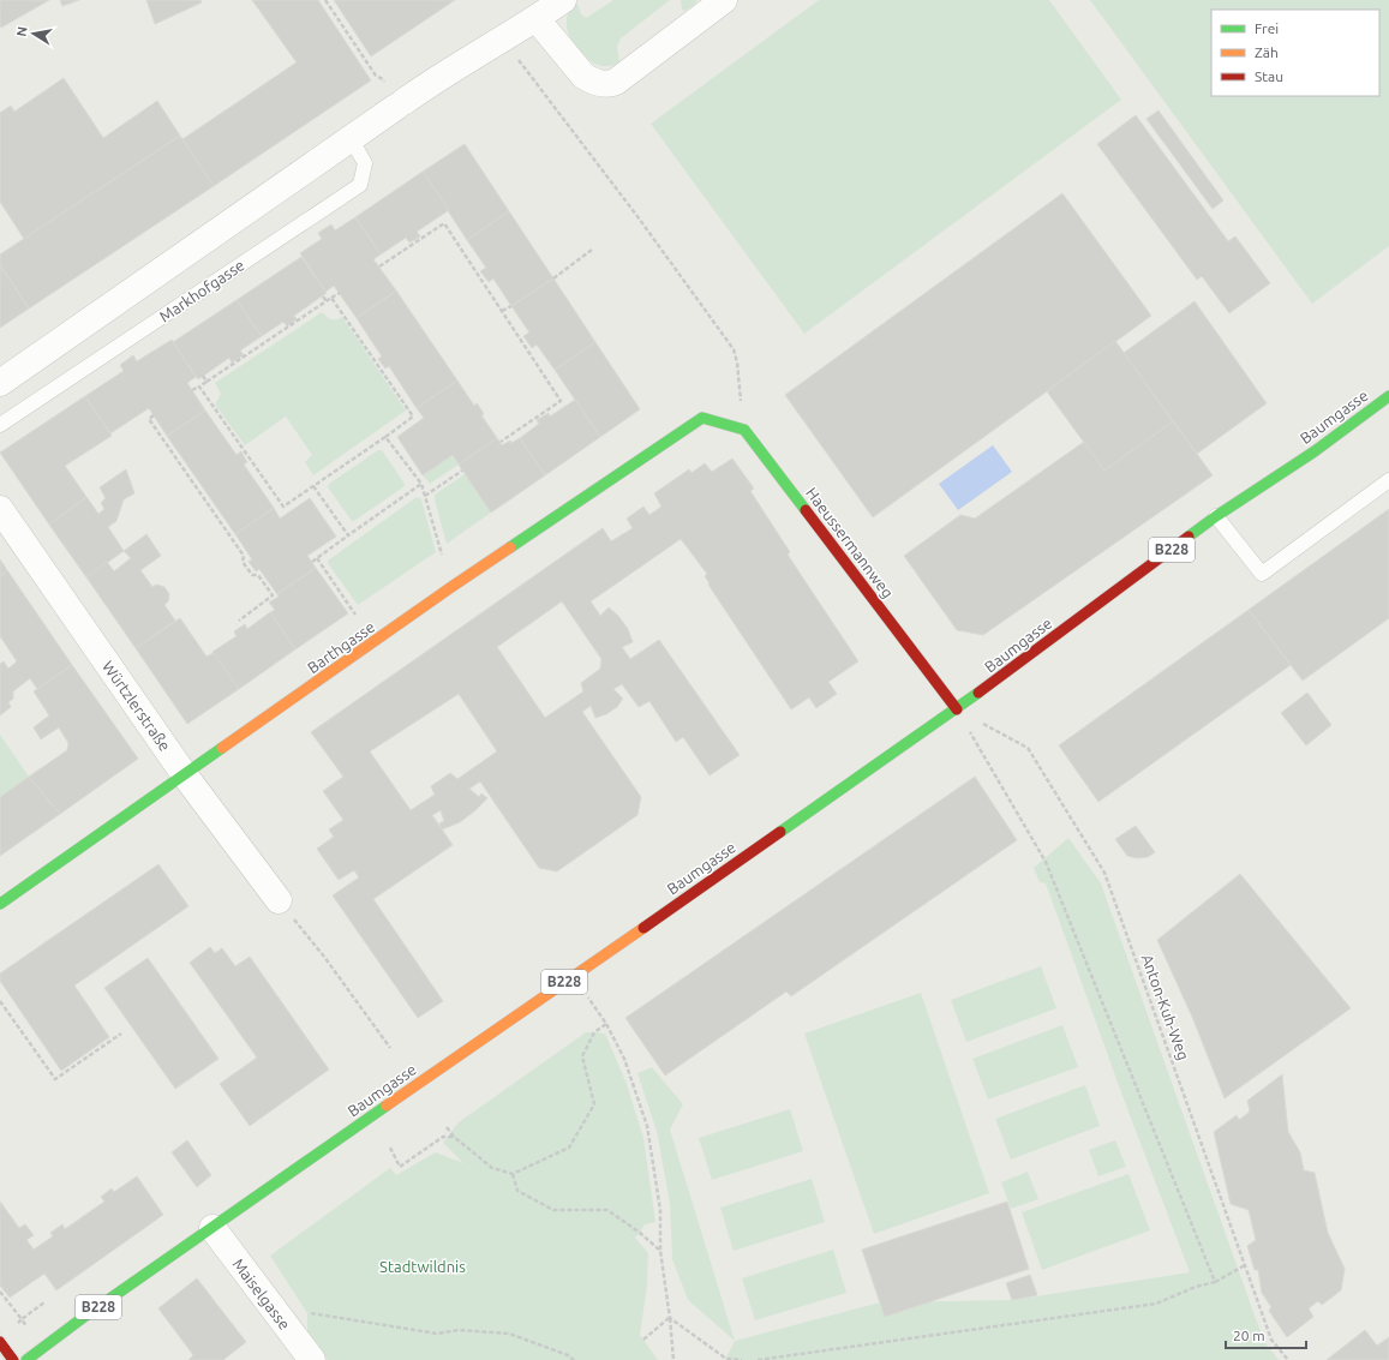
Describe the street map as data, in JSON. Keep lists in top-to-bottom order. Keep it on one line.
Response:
{"streets":{"main road":["Baumgasse","Haeussermannweg","B228","Barthgasse"],"street":["Würtzlerstraße","Maiselgasse"],"lane":["Markhofgasse"],"path":["Anton-Kuh-Weg"]},"crossings":[["Baumgasse","Haeussermannweg"],["Baumgasse","Anton-Kuh-Weg"],["Baumgasse","Maiselgasse"],["Haeussermannweg","Barthgasse"],["Haeussermannweg","Anton-Kuh-Weg"],["Barthgasse","Würtzlerstraße"]],"parks":["Stadtwildnis"],"legend":["Frei","Zäh","Stau"],"scale_bar":"20 m","north":"left"}
